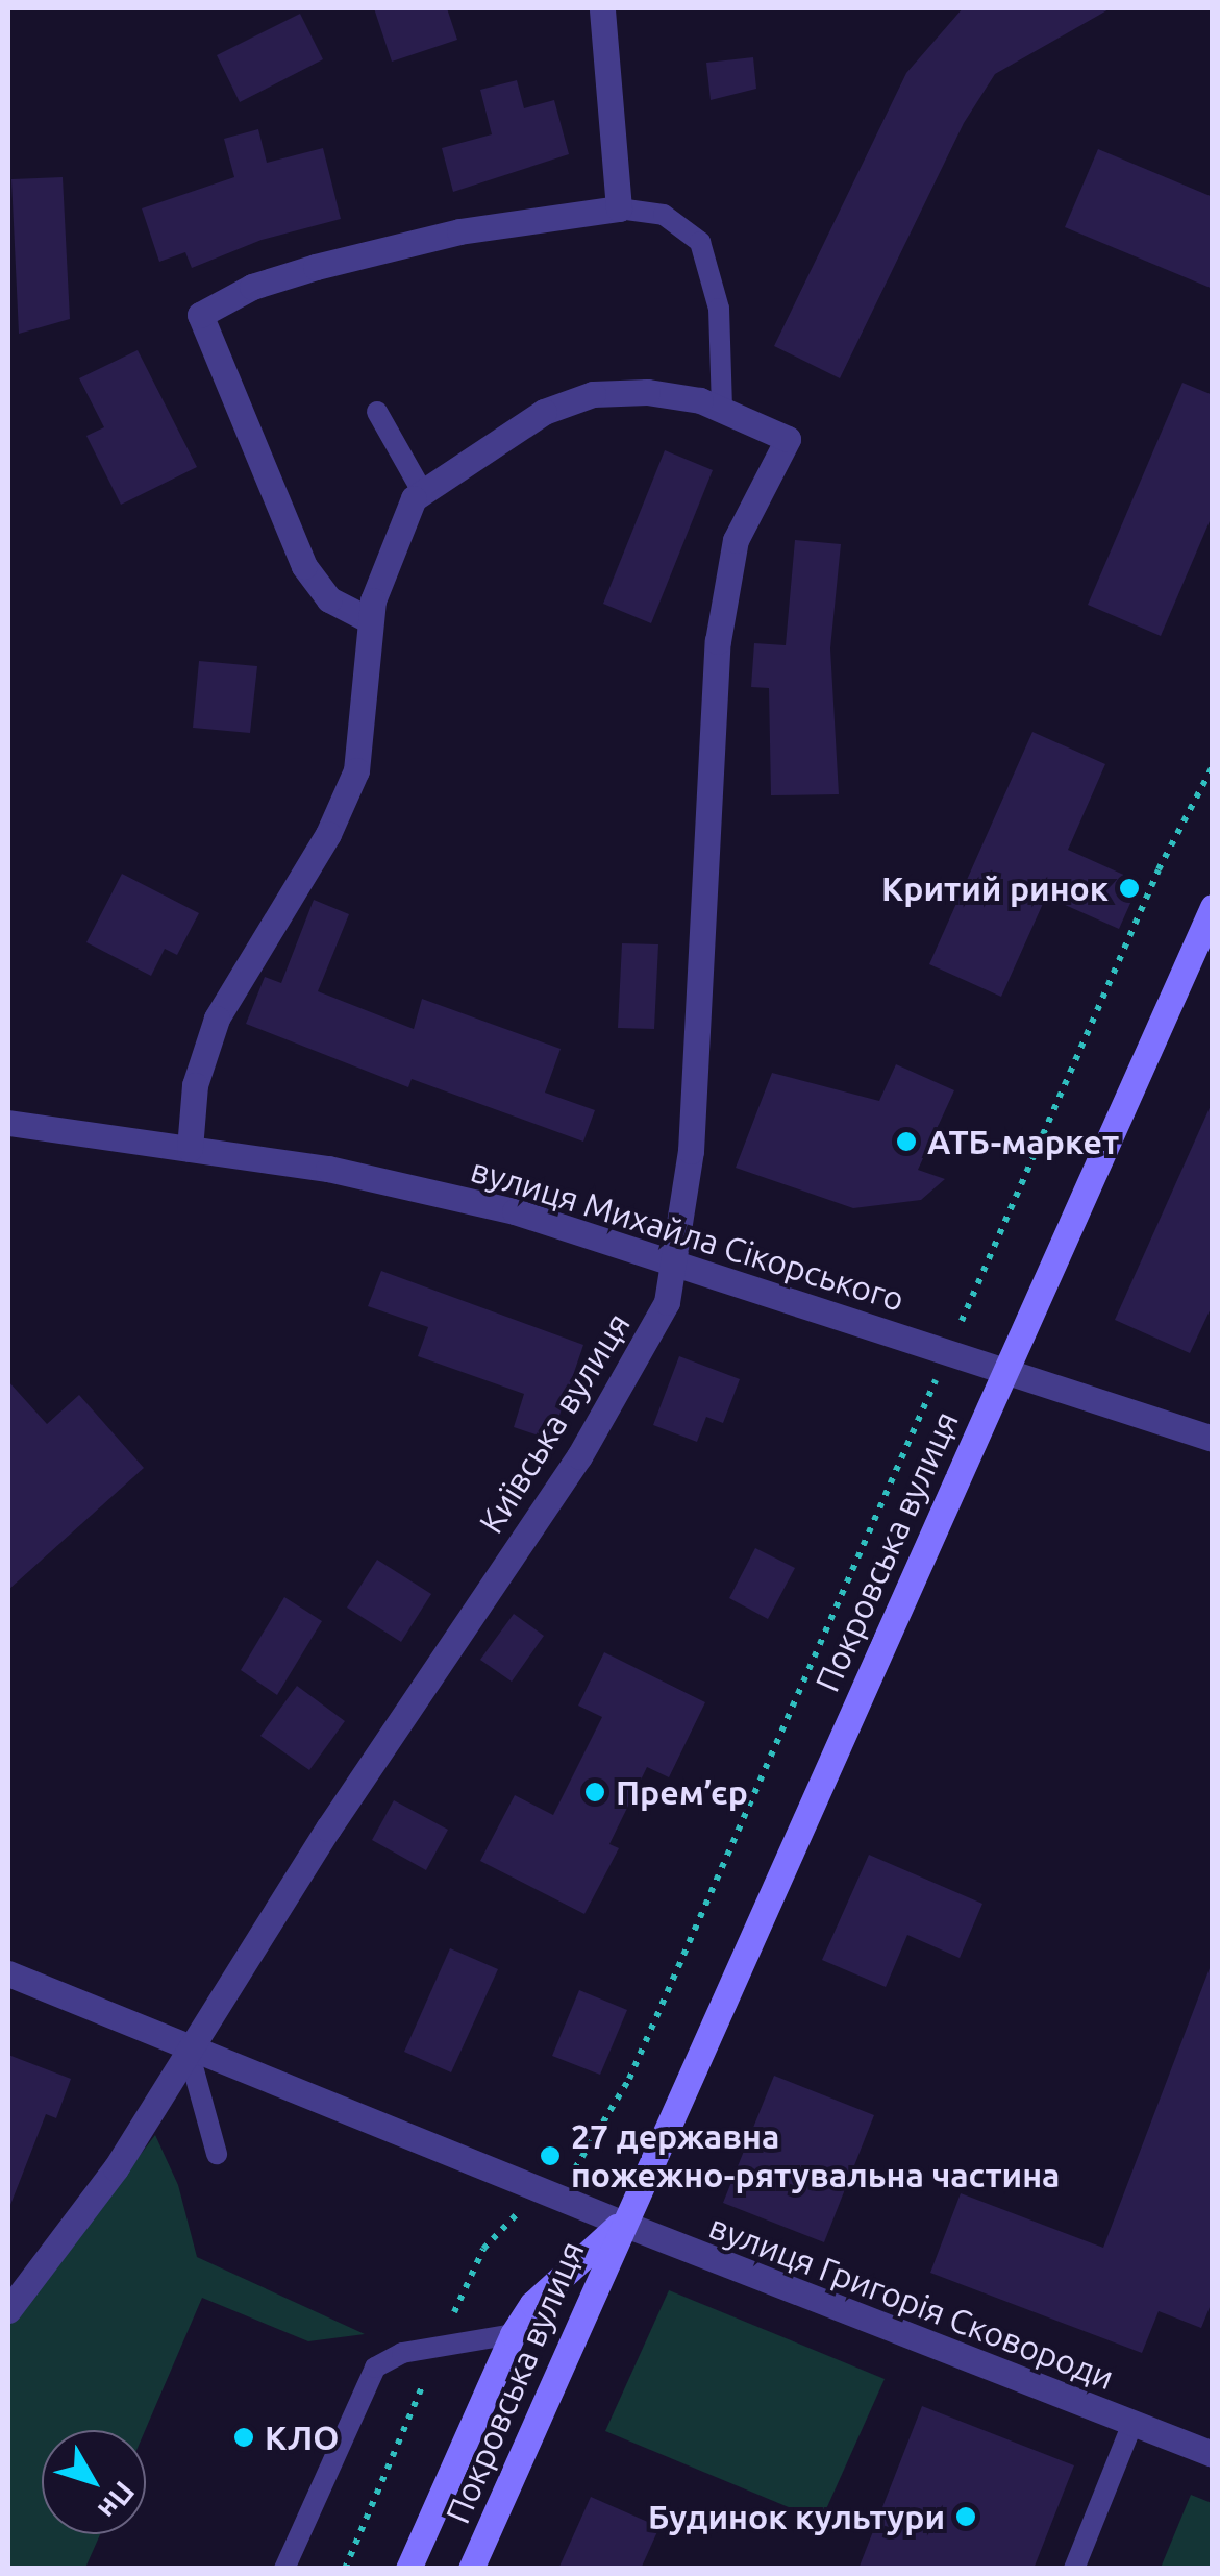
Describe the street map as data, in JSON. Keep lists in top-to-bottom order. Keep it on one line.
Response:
{"streets":{"main road":["Покровська вулиця"],"street":["вулиця Михайла Сікорського","Київська вулиця","вулиця Григорія Сковороди"]},"crossings":[["вулиця Михайла Сікорського","Київська вулиця"],["вулиця Михайла Сікорського","Покровська вулиця"],["Київська вулиця","вулиця Григорія Сковороди"],["Покровська вулиця","вулиця Григорія Сковороди"]],"places":["Критий ринок","АТБ-маркет","Прем’єр","27 державна пожежно-рятувальна частина","КЛО","Будинок культури"],"north":"bottom right"}
